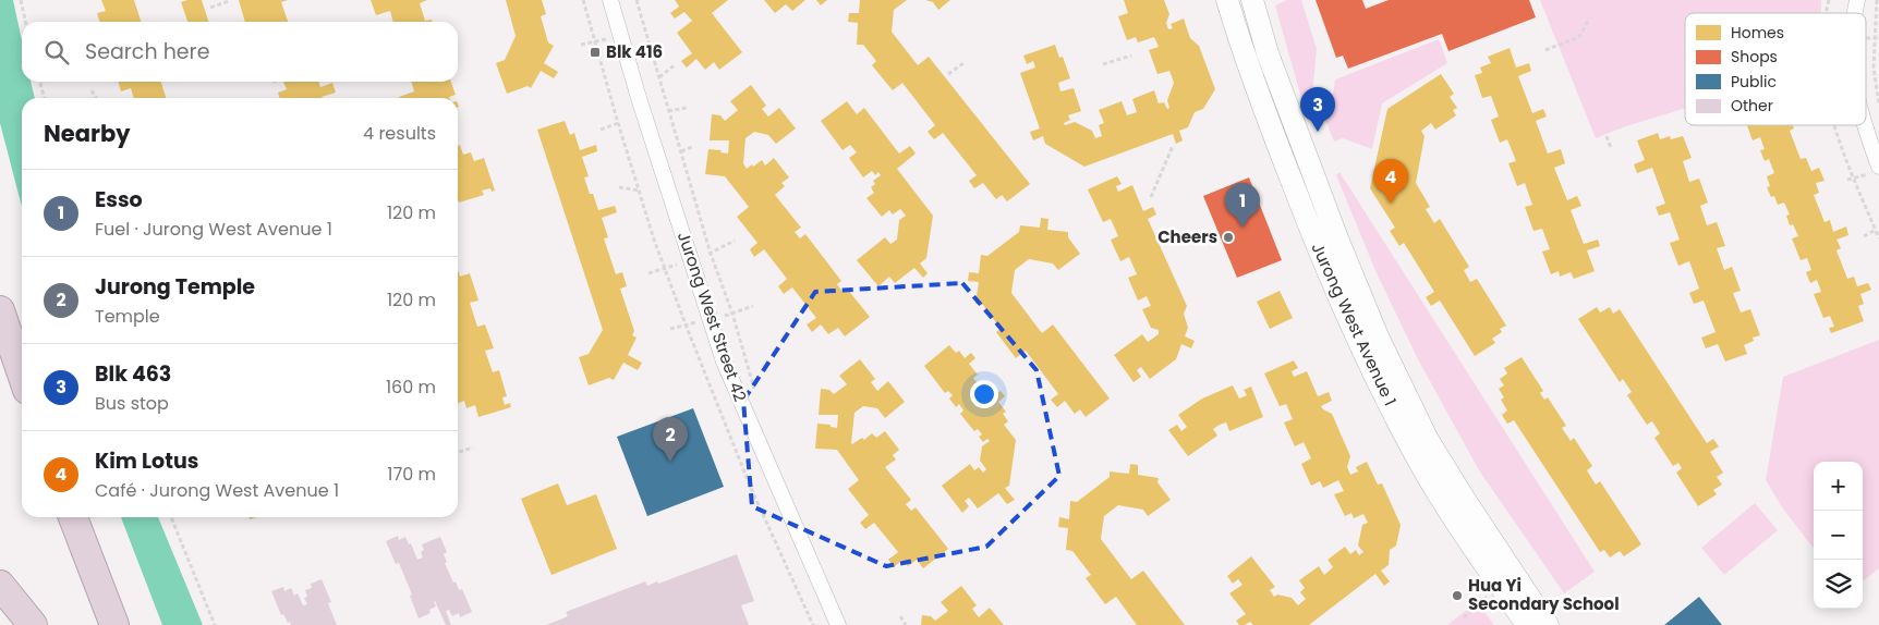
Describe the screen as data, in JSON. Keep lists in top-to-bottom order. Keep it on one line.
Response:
{"streets":{"street":["Jurong West Street 42","Jurong West Avenue 1"]},"places":{"transit":["Blk 416"],"other":["Cheers","Hua Yi Secondary School"]},"legend":["Homes","Shops","Public","Other"],"page":{"search":"Search here","pins":["3","4","1","2"],"heading":["Nearby","4 results"],"list":[{"mark":"1","name":"Esso","note":"Fuel · Jurong West Avenue 1","value":"120 m"},{"mark":"2","name":"Jurong Temple","note":"Temple","value":"120 m"},{"mark":"3","name":"Blk 463","note":"Bus stop","value":"160 m"},{"mark":"4","name":"Kim Lotus","note":"Café · Jurong West Avenue 1","value":"170 m"}],"map_buttons":["+","−"]}}
